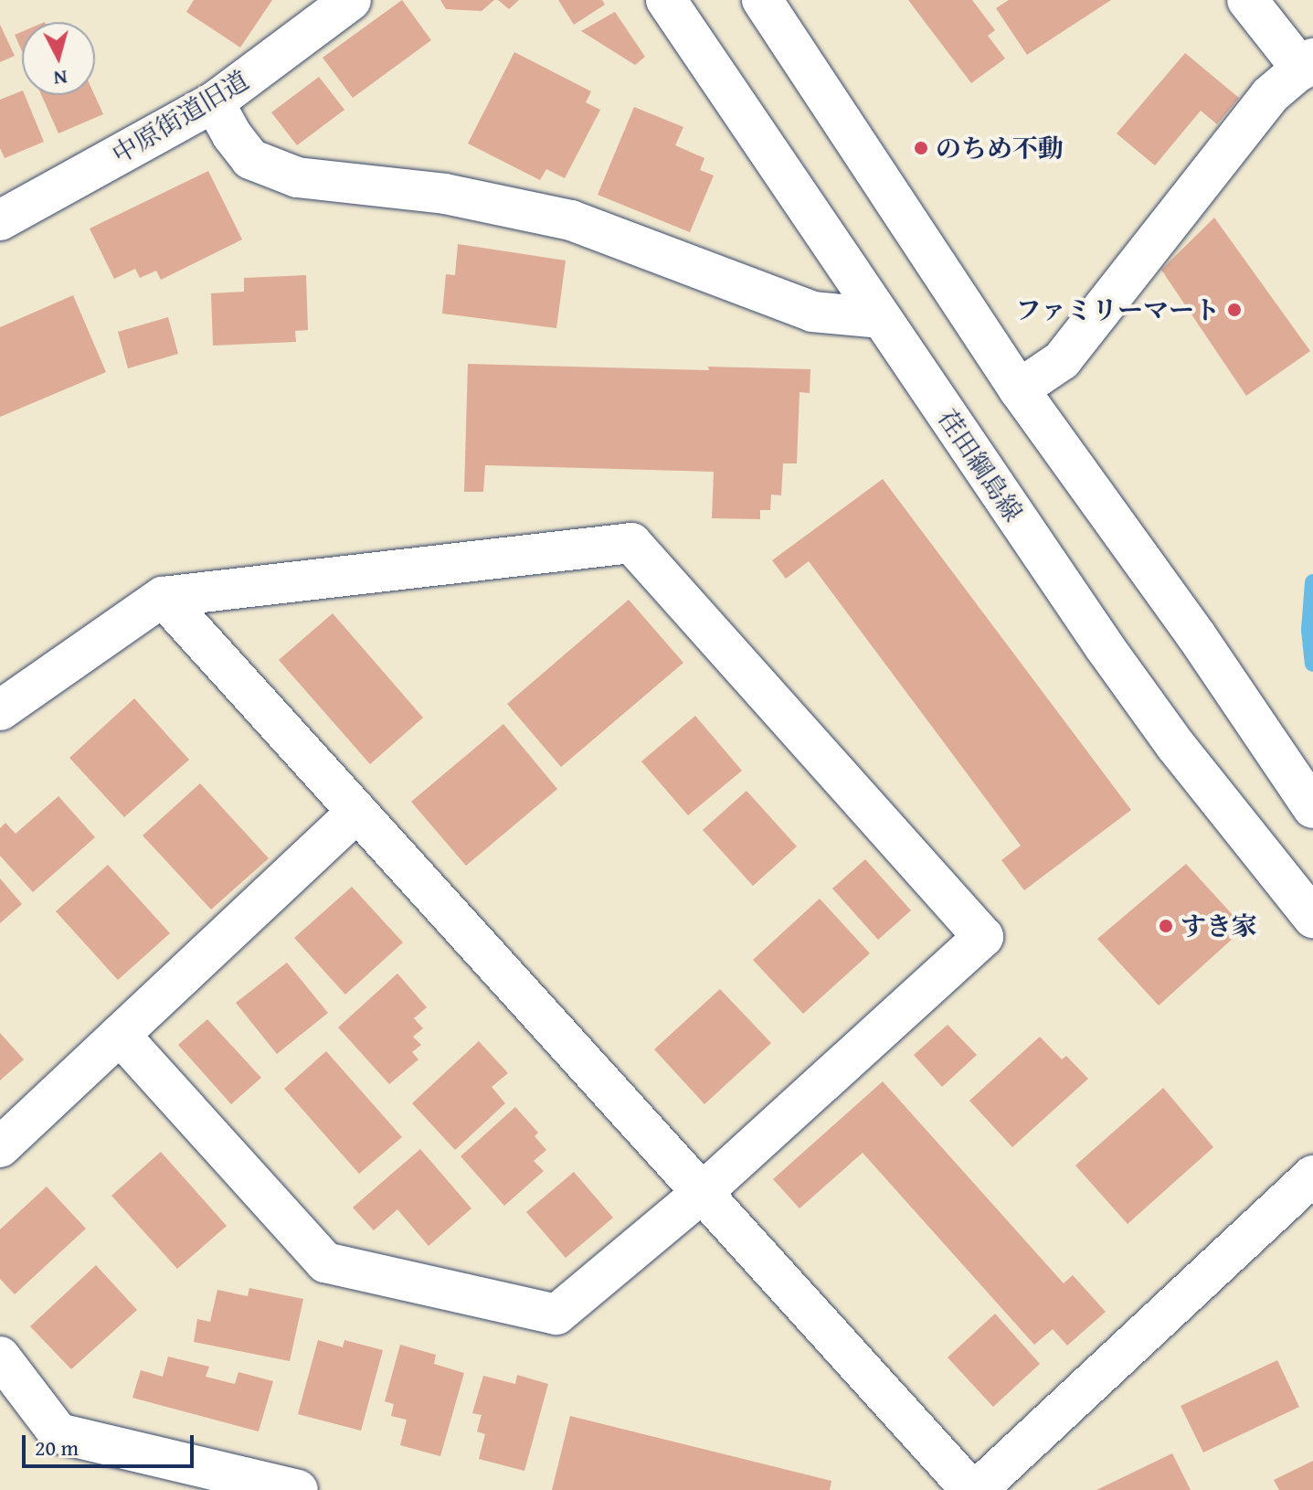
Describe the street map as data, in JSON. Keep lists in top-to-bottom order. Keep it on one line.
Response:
{"streets":{"street":["中原街道旧道","荏田綱島線"]},"places":["のちめ不動","ファミリーマート","すき家"],"scale_bar":"20 m","north":"bottom"}
